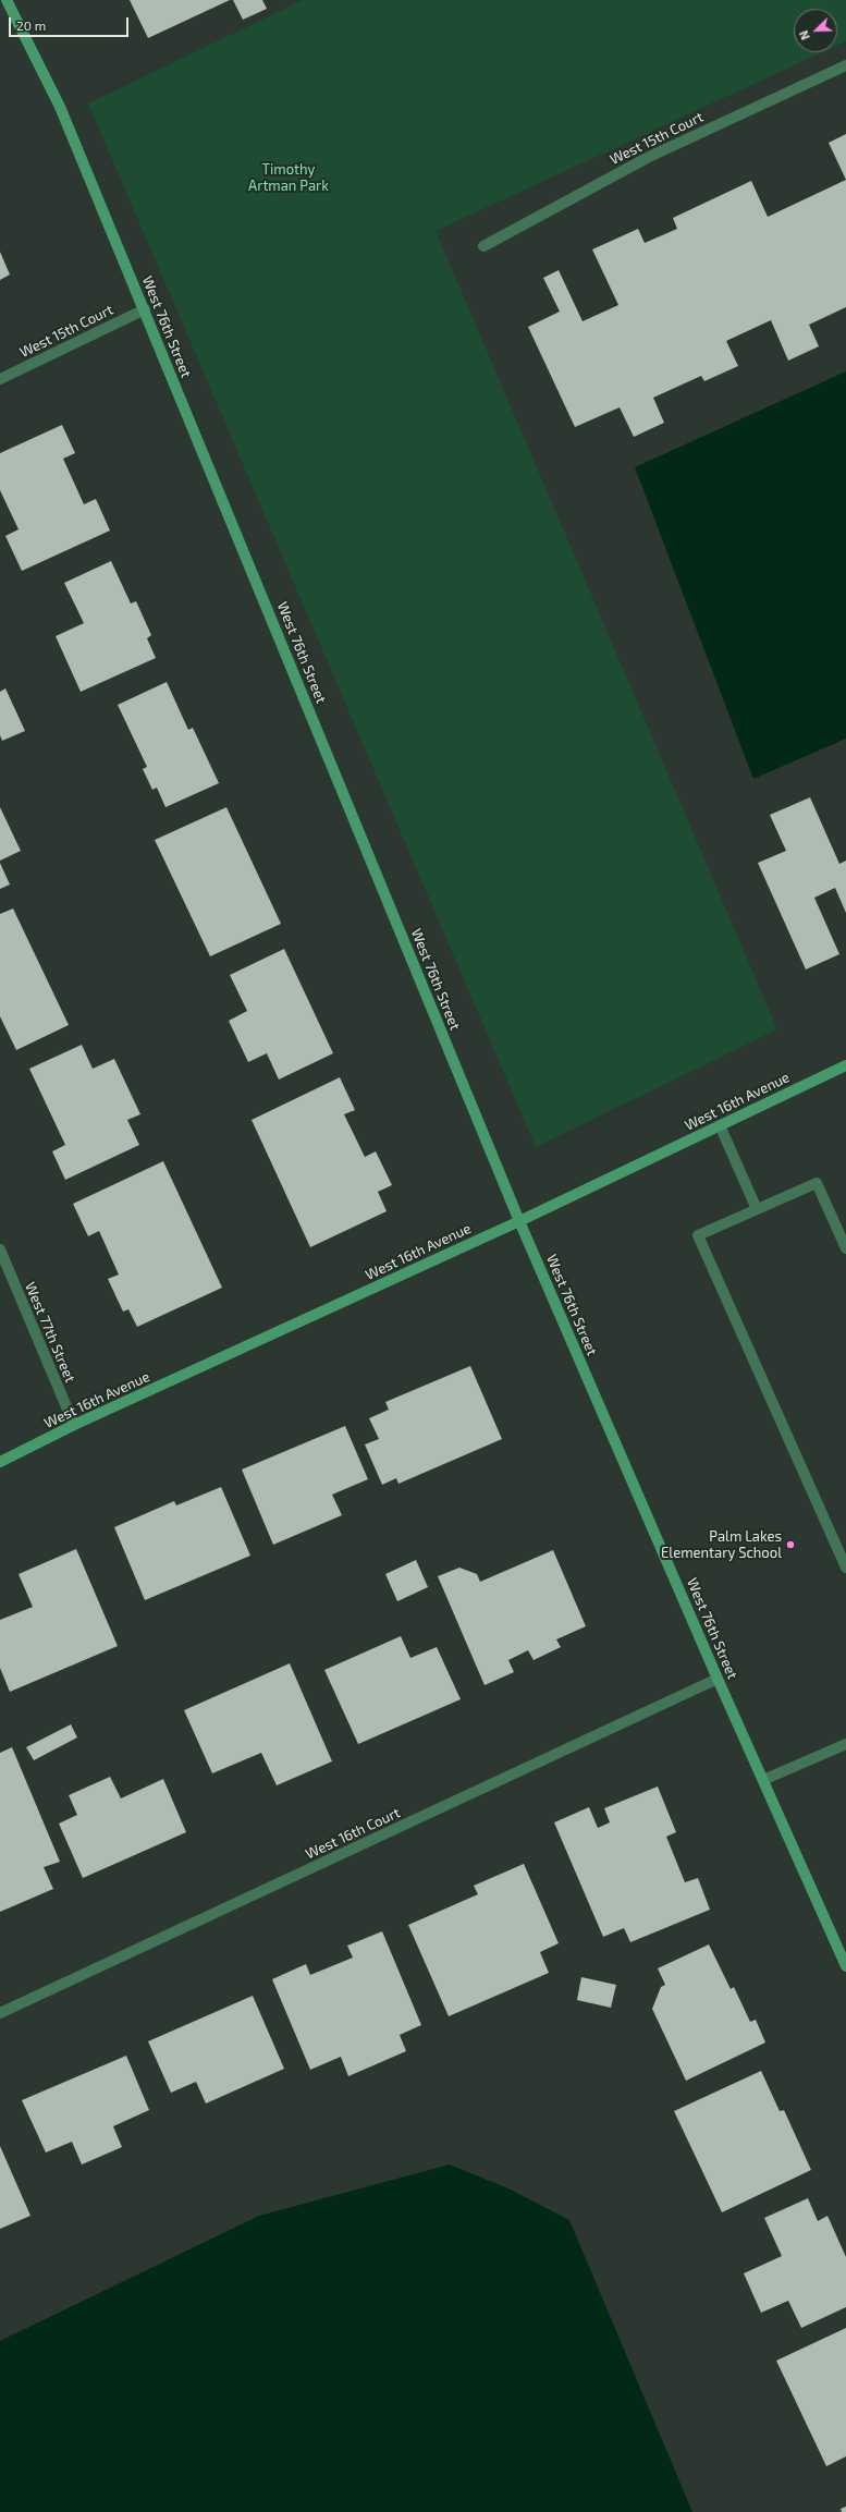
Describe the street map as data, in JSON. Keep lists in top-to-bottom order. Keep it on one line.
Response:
{"streets":{"street":["West 15th Court","West 76th Street","West 16th Avenue","West 77th Street","West 16th Court"]},"crossings":[["West 15th Court","West 76th Street"],["West 76th Street","West 16th Avenue"],["West 76th Street","West 16th Court"],["West 16th Avenue","West 77th Street"]],"parks":["Timothy Artman Park"],"places":["Palm Lakes Elementary School"],"scale_bar":"20 m","north":"bottom left"}
